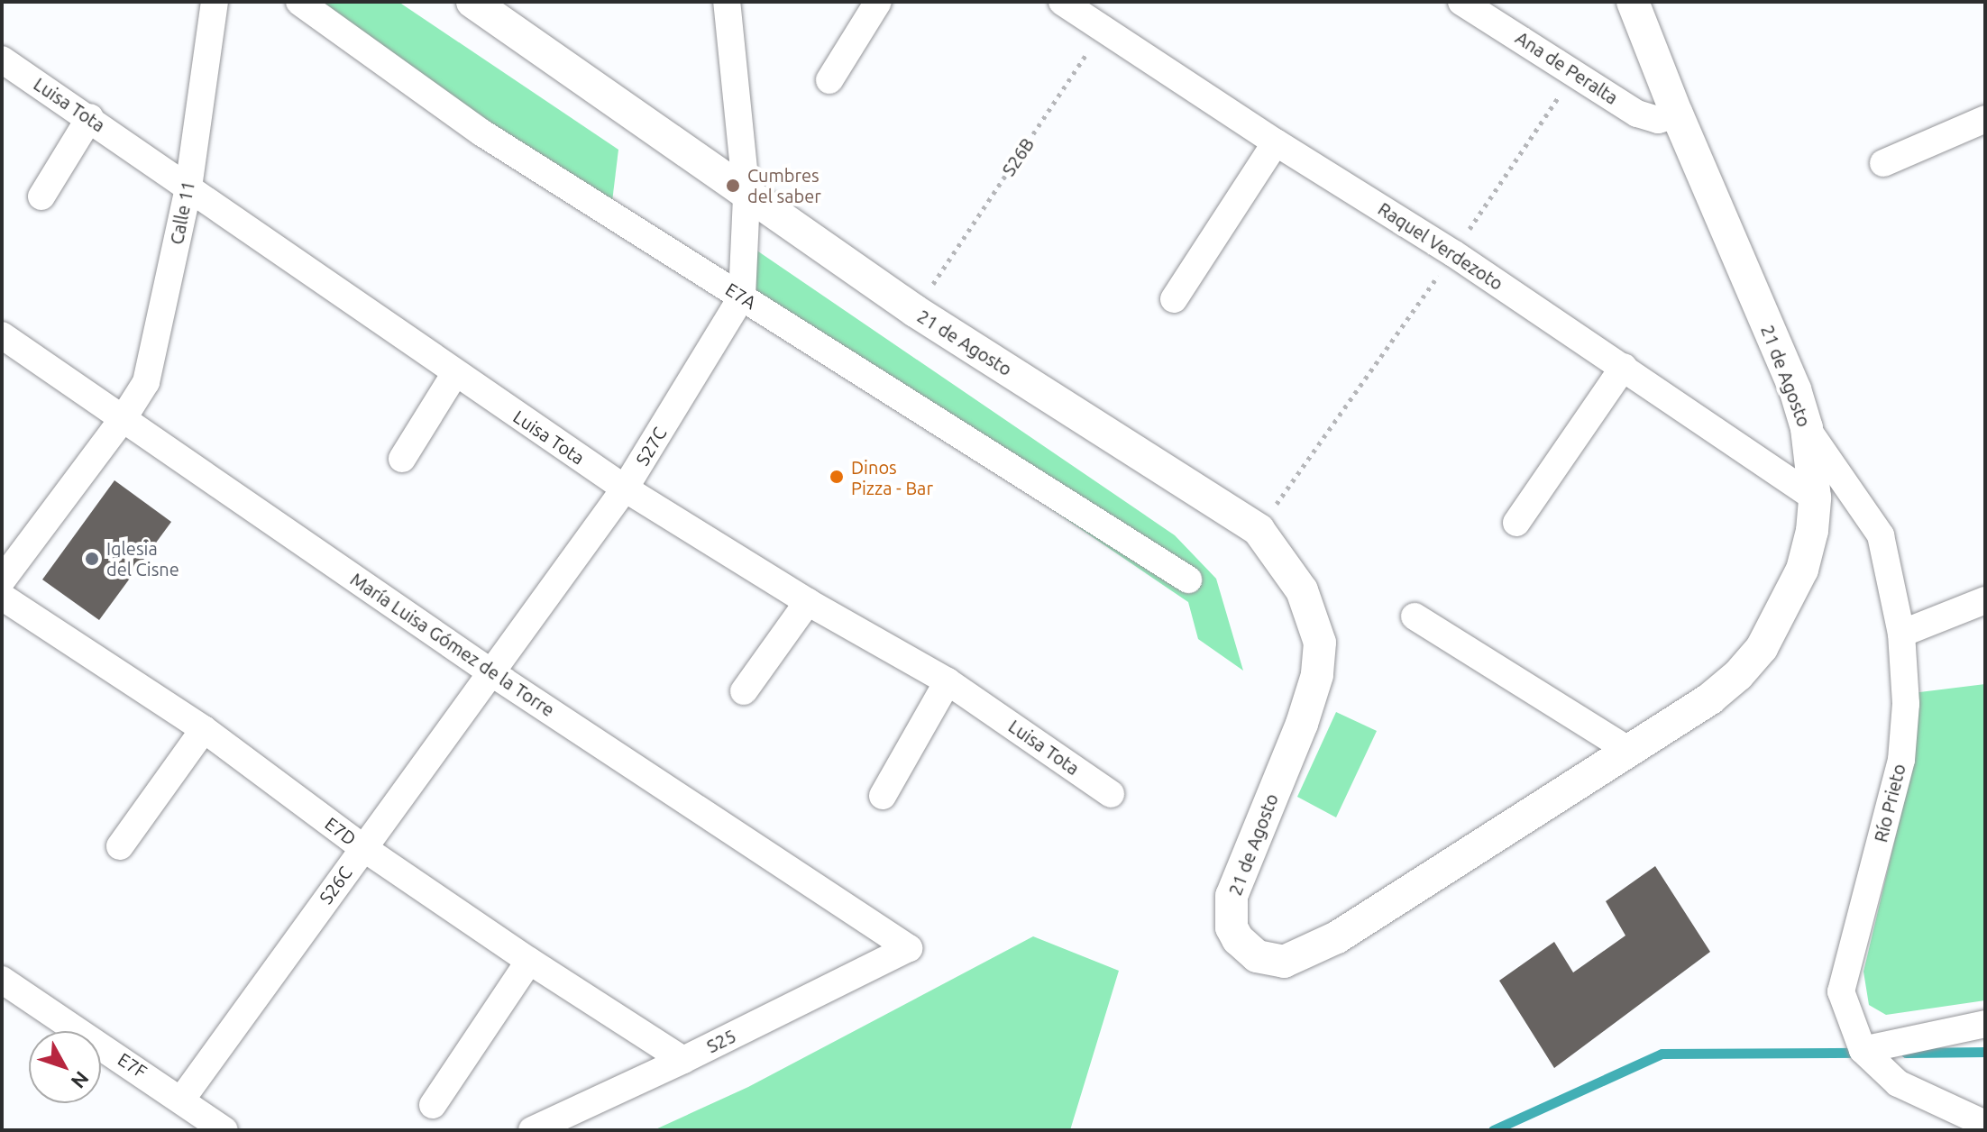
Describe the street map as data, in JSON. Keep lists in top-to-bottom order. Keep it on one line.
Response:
{"streets":{"street":["Ana de Peralta","Luisa Tota","Calle 11","Raquel Verdezoto","E7A","21 de Agosto","S27C","María Luisa Gómez de la Torre","Río Prieto","E7D","S26C","S25","E7F"],"path":["S26B"]},"crossings":[["Ana de Peralta","21 de Agosto"],["Luisa Tota","Calle 11"],["Luisa Tota","S27C"],["S26B","Raquel Verdezoto"],["S26B","21 de Agosto"],["Calle 11","María Luisa Gómez de la Torre"],["Raquel Verdezoto","21 de Agosto"],["E7A","S27C"],["21 de Agosto","S27C"],["21 de Agosto","Río Prieto"],["S27C","María Luisa Gómez de la Torre"],["S27C","S26C"],["María Luisa Gómez de la Torre","S26C"],["María Luisa Gómez de la Torre","S25"],["E7D","S26C"],["E7D","S25"],["S26C","E7F"]],"places":["Cumbres del saber","Dinos Pizza - Bar","Iglesia del Cisne"],"north":"bottom right"}
